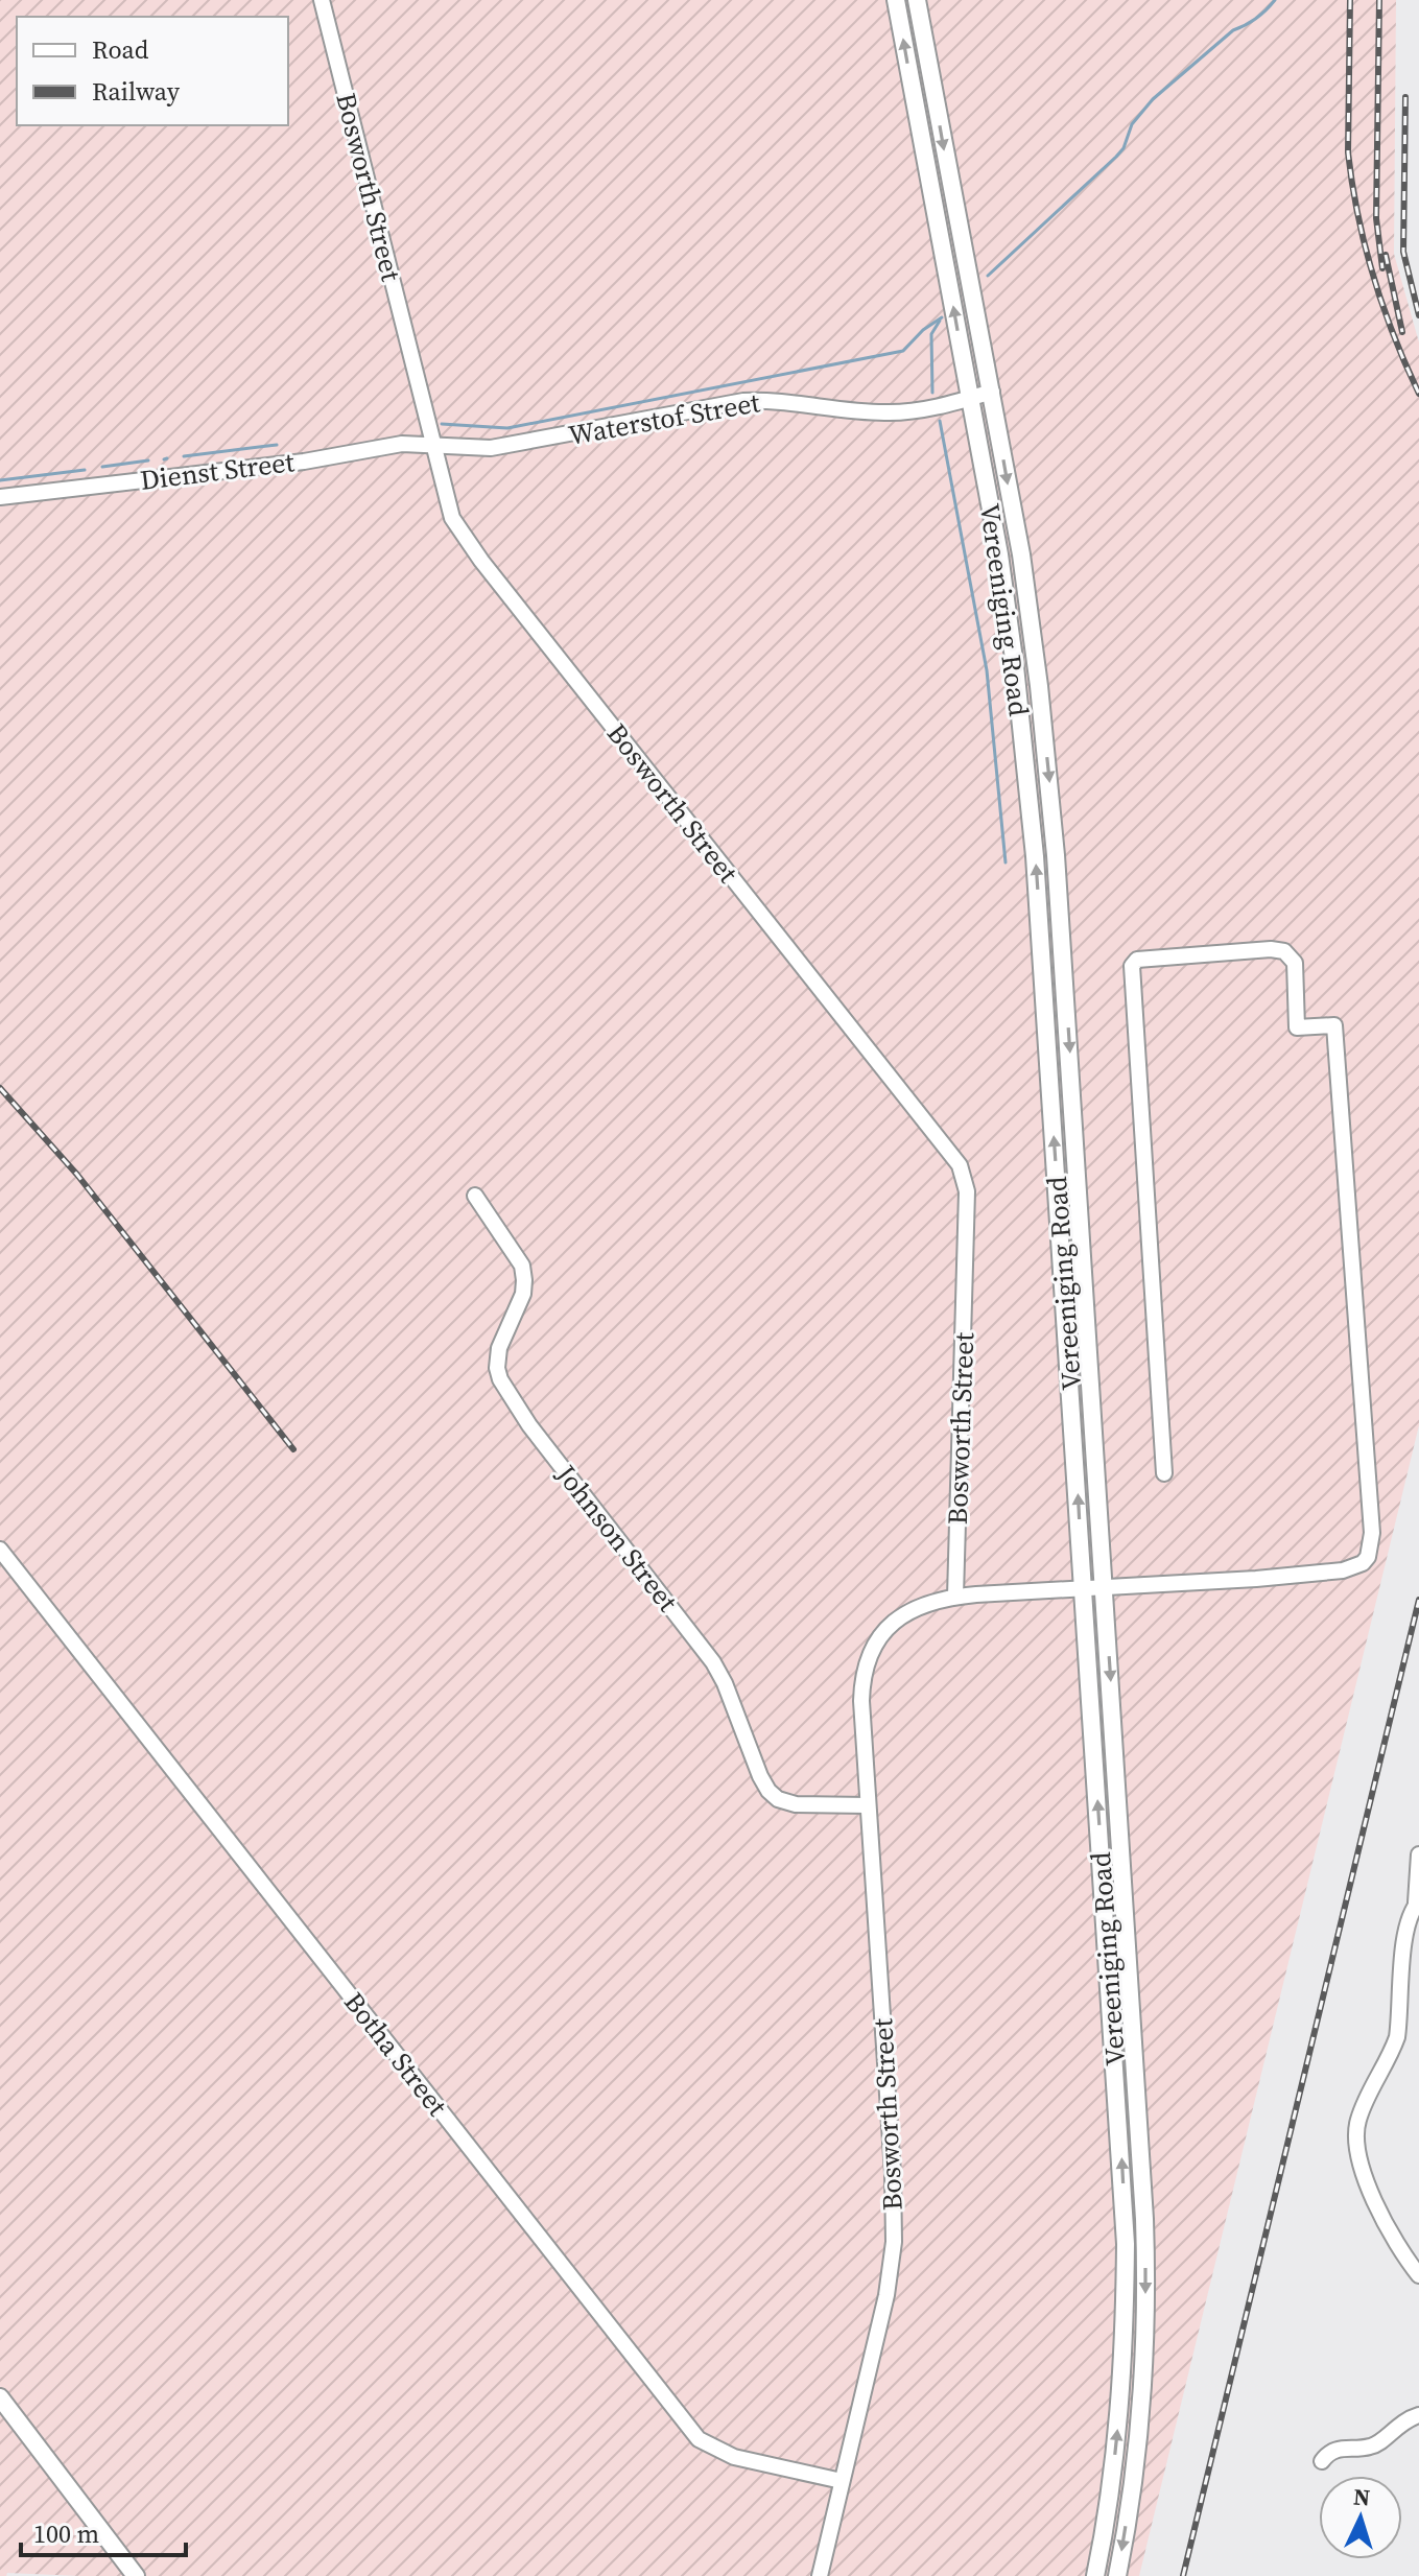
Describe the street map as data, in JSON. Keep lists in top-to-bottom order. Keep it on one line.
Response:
{"streets":{"main road":["Vereeniging Road"],"street":["Bosworth Street","Waterstof Street","Dienst Street","Johnson Street","Botha Street"]},"crossings":[["Bosworth Street","Waterstof Street"],["Bosworth Street","Dienst Street"],["Bosworth Street","Vereeniging Road"],["Bosworth Street","Johnson Street"],["Bosworth Street","Botha Street"],["Waterstof Street","Dienst Street"],["Waterstof Street","Vereeniging Road"]],"legend":["Road","Railway"],"scale_bar":"100 m","north":"top"}
